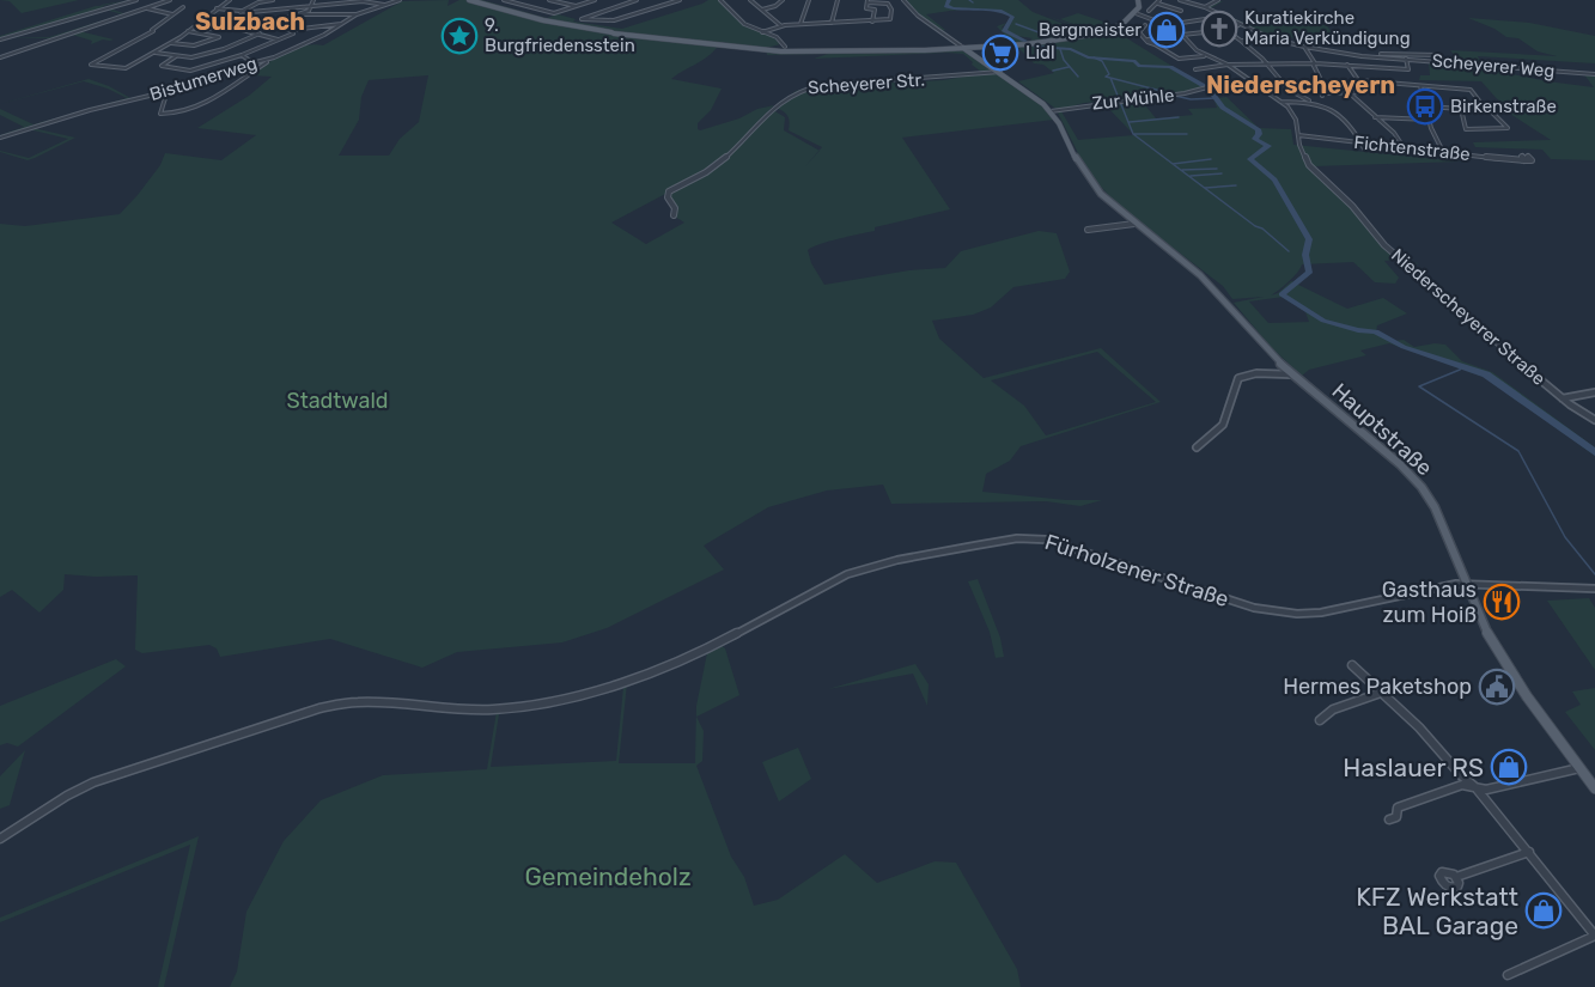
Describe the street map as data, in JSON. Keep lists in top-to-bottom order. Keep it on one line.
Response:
{"streets":{"main road":["Hauptstraße"],"street":["Scheyerer Weg","Bistumerweg","Scheyerer Str.","Zur Mühle","Fichtenstraße","Niederscheyerer Straße","Fürholzener Straße"]},"crossings":[["Zur Mühle","Niederscheyerer Straße"],["Zur Mühle","Hauptstraße"],["Fichtenstraße","Niederscheyerer Straße"],["Hauptstraße","Fürholzener Straße"]],"districts":["Sulzbach","Niederscheyern"],"parks":["Stadtwald","Gemeindeholz"],"places":{"church":["Kuratiekirche Maria Verkündigung"],"shop":["Bergmeister","Haslauer RS","KFZ Werkstatt BAL Garage"],"place":["9. Burgfriedensstein"],"supermarket":["Lidl"],"bus stop":["Birkenstraße"],"restaurant":["Gasthaus zum Hoiß"],"public building":["Hermes Paketshop"]}}
